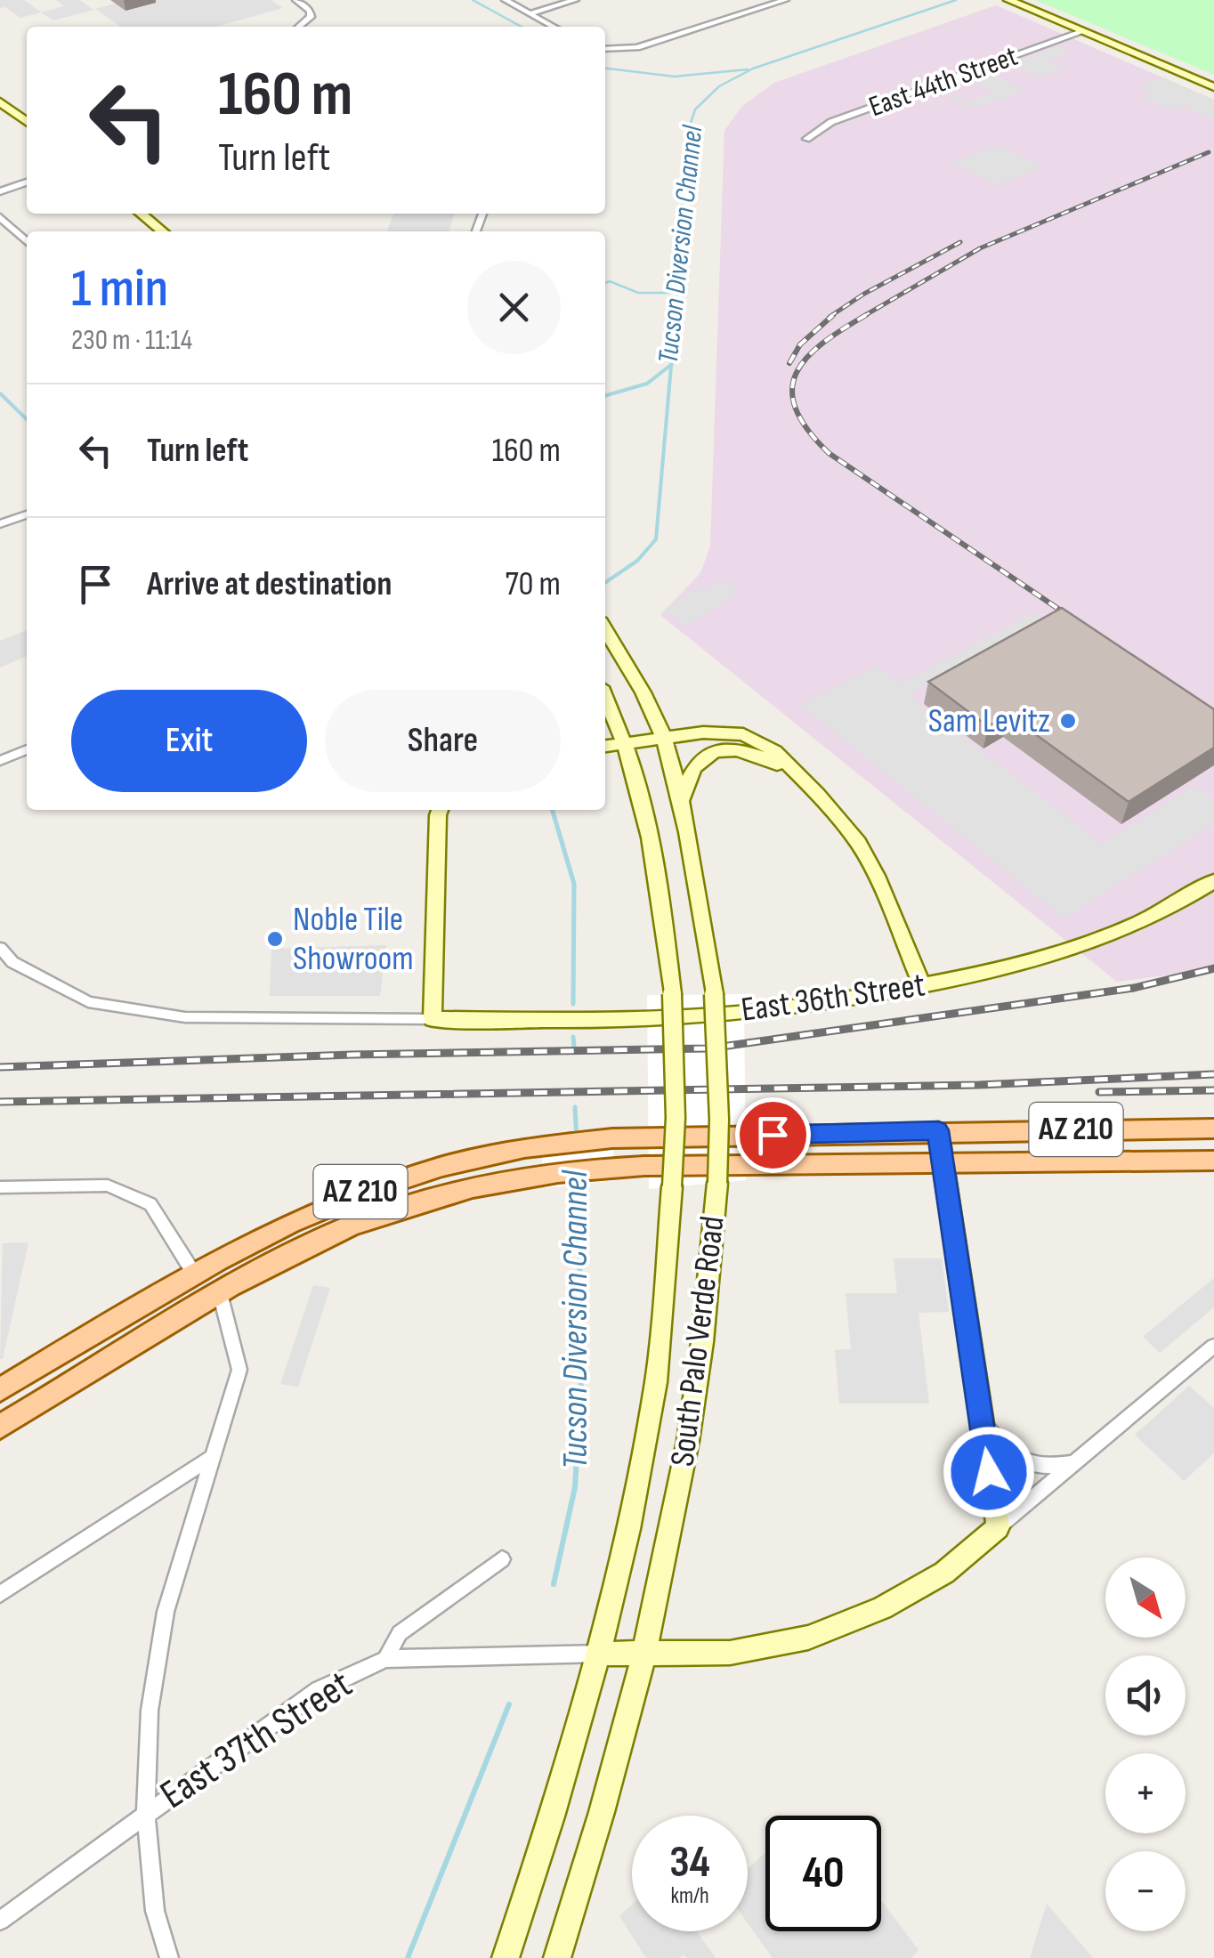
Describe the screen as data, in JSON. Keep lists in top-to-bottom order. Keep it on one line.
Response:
{"streets":{"main road":["East 36th Street","AZ 210","South Palo Verde Road"],"street":["East 44th Street","East 37th Street"]},"crossings":[["South Palo Verde Road","East 37th Street"]],"water":["Tucson Diversion Channel"],"places":["Sam Levitz","Noble Tile Showroom"],"north":"bottom right","page":{"turn":["160 m","Turn left"],"heading":["1 min","230 m · 11:14"],"list":[{"name":"Turn left","value":"160 m"},{"name":"Arrive at destination","value":"70 m"}],"buttons":["Exit","Share"],"map_buttons":["+","−"],"speed":"34 km/h","limit":"40"}}
